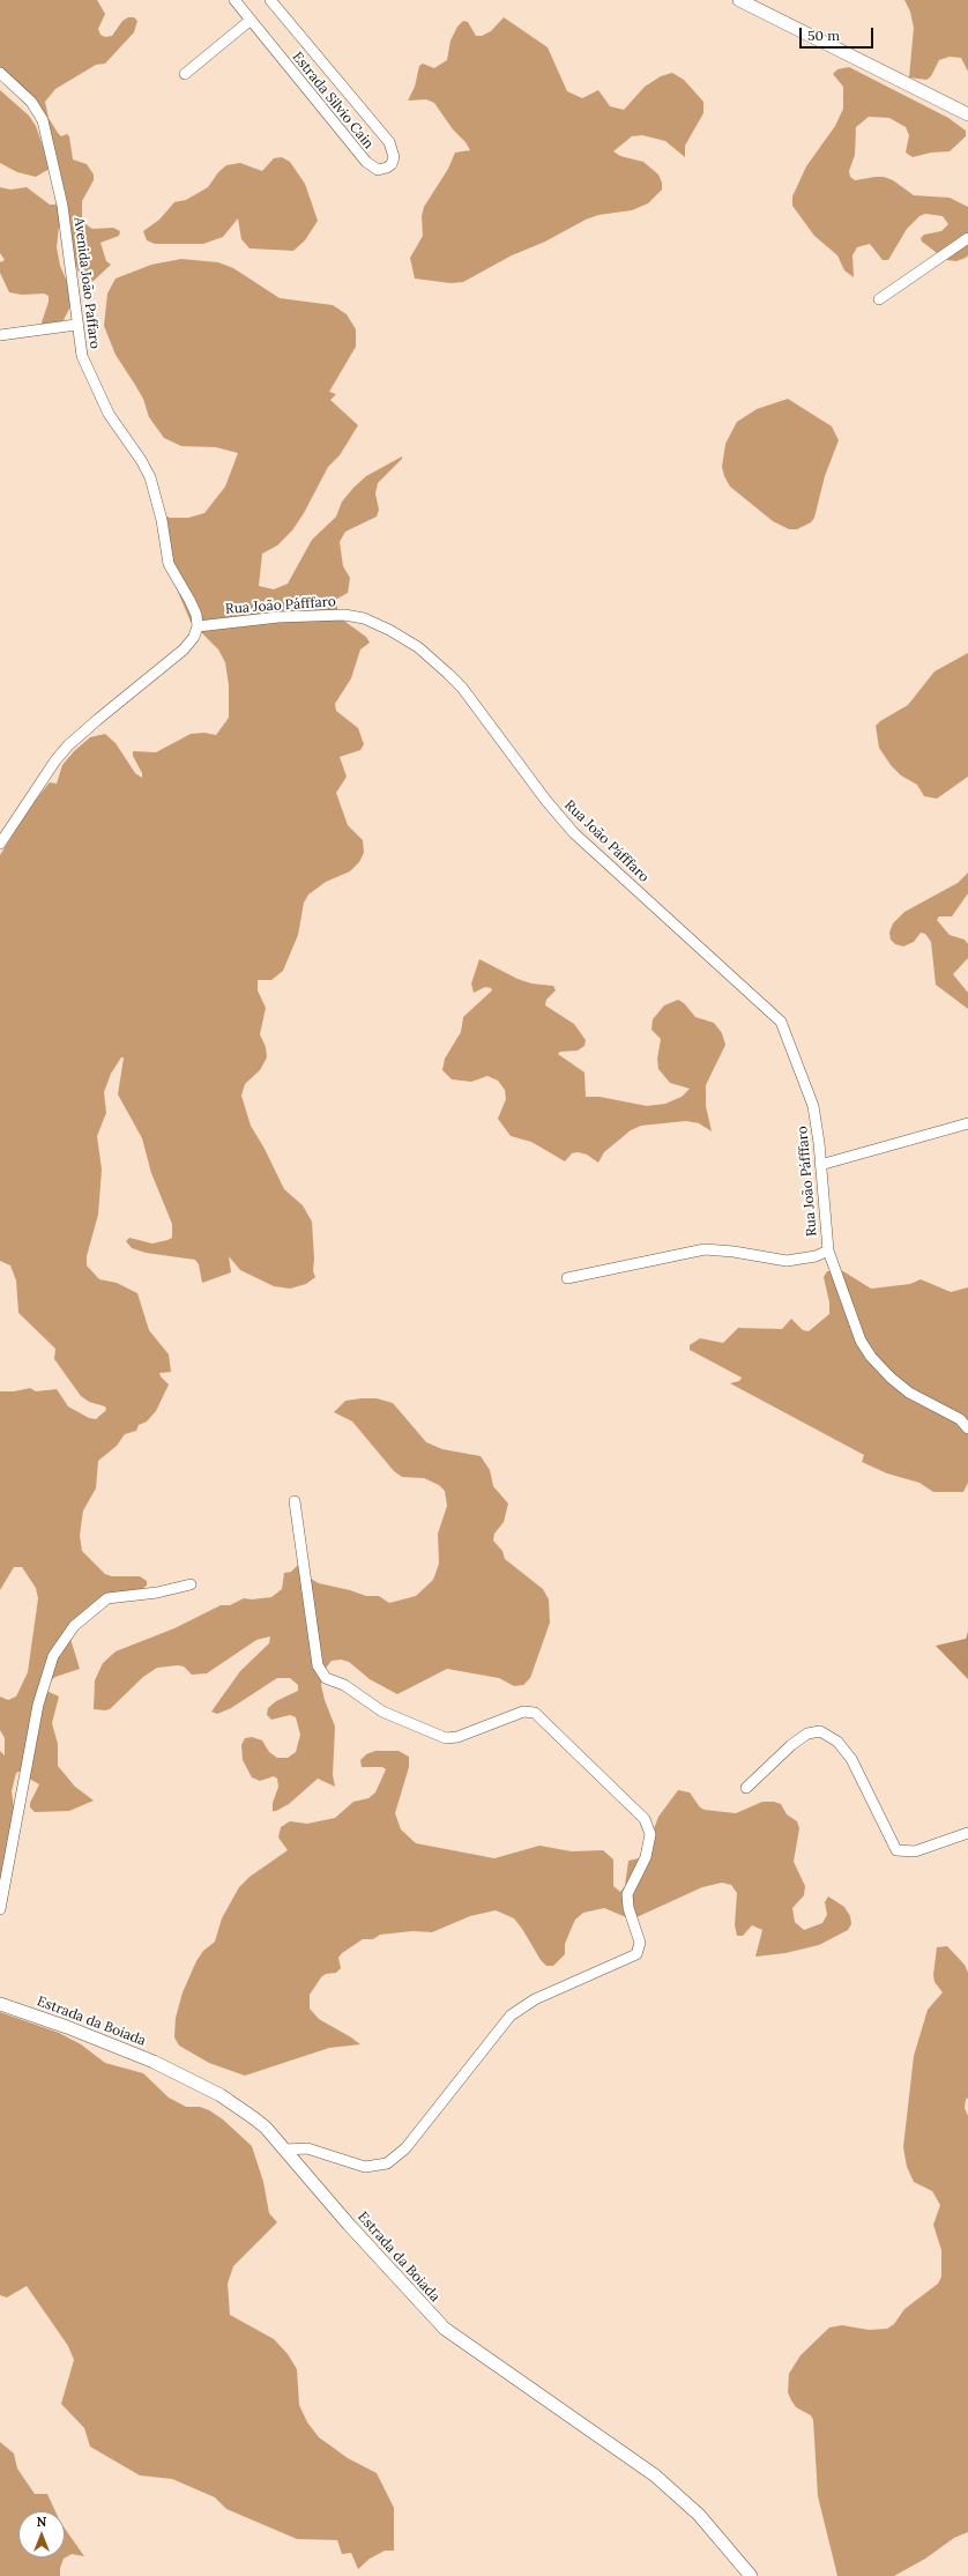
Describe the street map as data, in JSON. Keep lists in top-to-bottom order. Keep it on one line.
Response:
{"streets":{"main road":["Estrada da Boiada"],"street":["Estrada Silvio Cain","Avenida João Paffaro","Rua João Páfffaro"]},"crossings":[["Avenida João Paffaro","Rua João Páfffaro"]],"scale_bar":"50 m","north":"top"}
